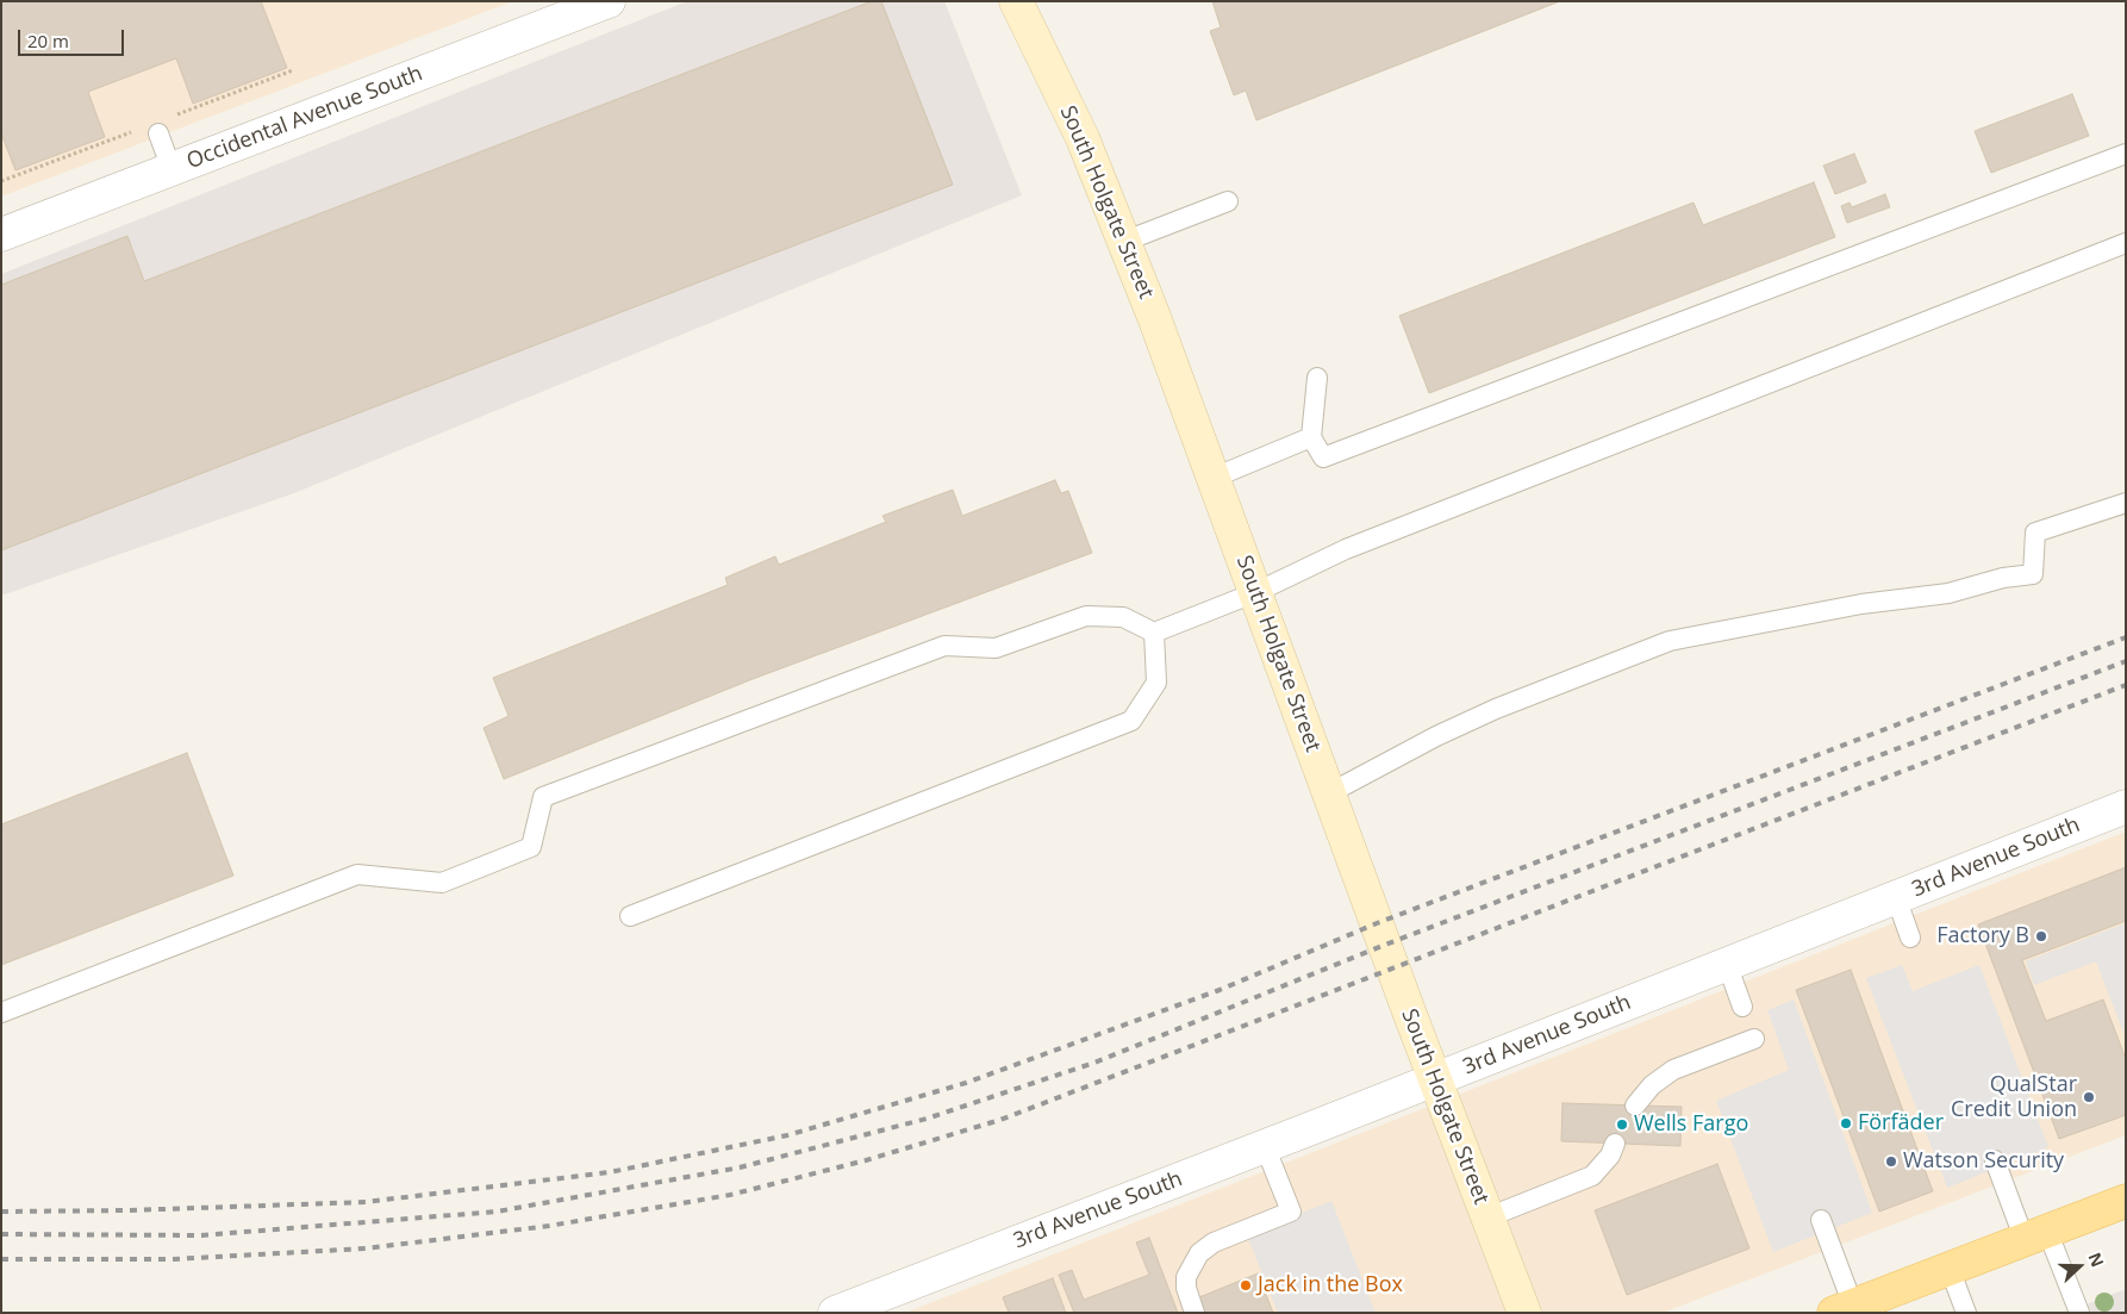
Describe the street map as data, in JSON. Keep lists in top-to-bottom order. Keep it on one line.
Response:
{"streets":{"main road":["South Holgate Street"],"street":["Occidental Avenue South","3rd Avenue South"]},"crossings":[["South Holgate Street","3rd Avenue South"]],"places":["Factory B","QualStar Credit Union","Förfäder","Wells Fargo","Watson Security","Jack in the Box"],"scale_bar":"20 m","north":"right"}
